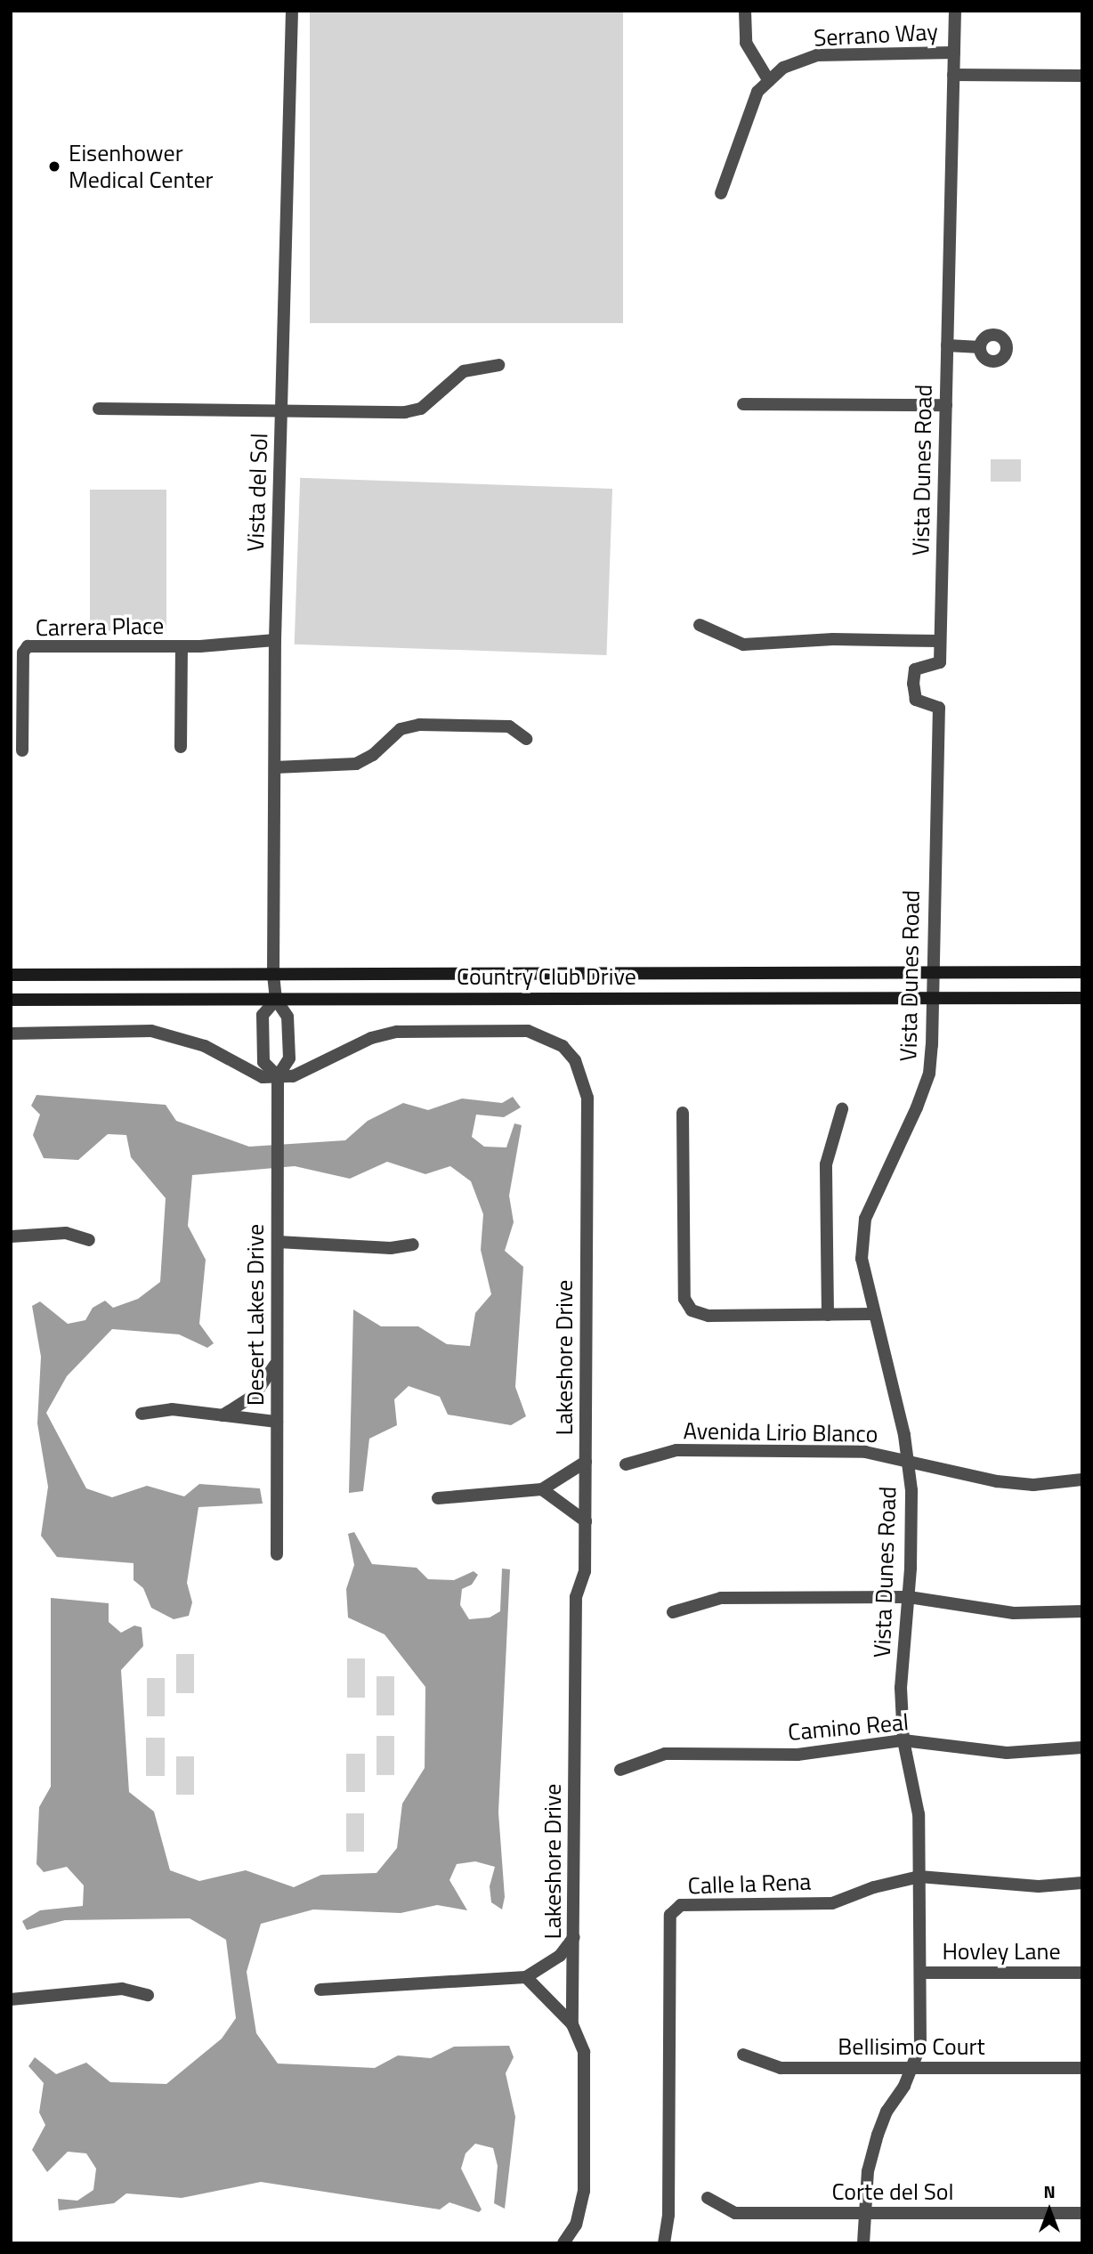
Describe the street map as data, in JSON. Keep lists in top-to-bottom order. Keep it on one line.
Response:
{"streets":{"main road":["Country Club Drive"],"street":["Serrano Way","Vista Dunes Road","Vista del Sol","Carrera Place","Desert Lakes Drive","Lakeshore Drive","Avenida Lirio Blanco","Camino Real","Calle la Rena","Hovley Lane","Bellisimo Court","Corte del Sol"]},"crossings":[["Serrano Way","Vista Dunes Road"],["Vista Dunes Road","Country Club Drive"],["Vista Dunes Road","Avenida Lirio Blanco"],["Vista Dunes Road","Camino Real"],["Vista Dunes Road","Calle la Rena"],["Vista Dunes Road","Hovley Lane"],["Vista Dunes Road","Bellisimo Court"],["Vista Dunes Road","Corte del Sol"],["Vista del Sol","Carrera Place"],["Vista del Sol","Country Club Drive"],["Vista del Sol","Desert Lakes Drive"],["Country Club Drive","Desert Lakes Drive"],["Desert Lakes Drive","Lakeshore Drive"]],"places":["Eisenhower Medical Center"],"north":"top"}
